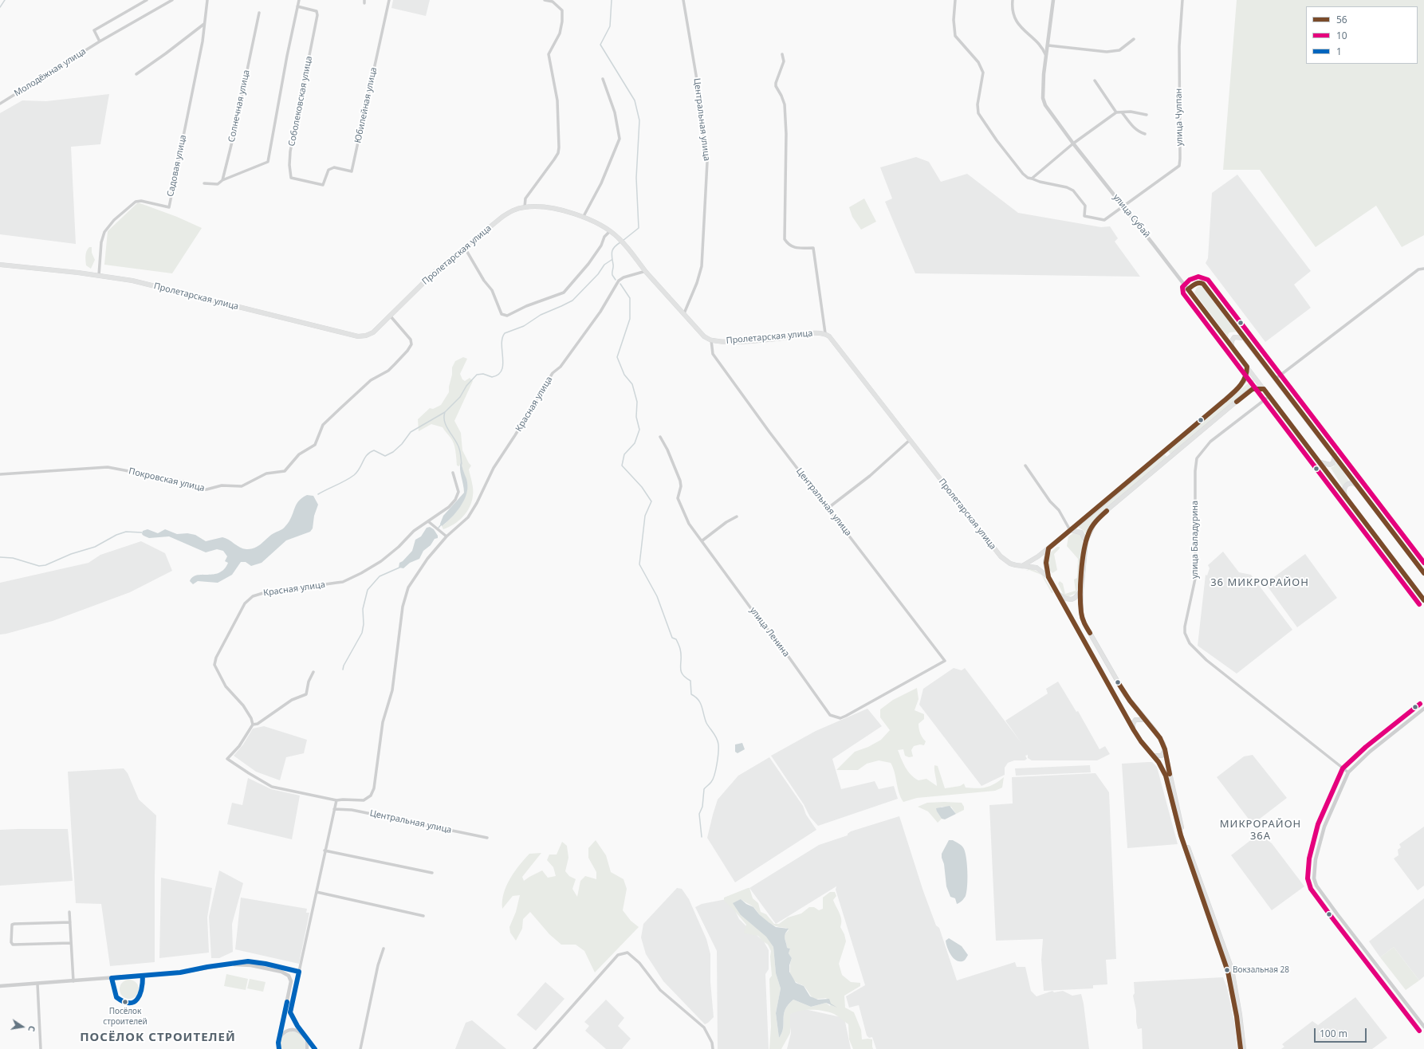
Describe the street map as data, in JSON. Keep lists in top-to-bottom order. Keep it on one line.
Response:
{"streets":{"main road":["Пролетарская улица"],"street":["Молодёжная улица","Соболековская улица","Юбилейная улица","Солнечная улица","улица Чулпан","Центральная улица","Садовая улица","улица Субай","Красная улица","Покровская улица","улица Баладурина","улица Ленина"]},"crossings":[["Соболековская улица","Юбилейная улица"],["улица Чулпан","улица Субай"],["Центральная улица","Пролетарская улица"],["Центральная улица","Красная улица"],["Центральная улица","улица Ленина"],["Садовая улица","Пролетарская улица"],["Пролетарская улица","Красная улица"],["Пролетарская улица","Покровская улица"]],"districts":["36 МИКРОРАЙОН","МИКРОРАЙОН 36А","ПОСЁЛОК СТРОИТЕЛЕЙ"],"places":["Вокзальная 28","Посёлок строителей"],"lines":["transit line 10","transit line 56","transit line 1"],"legend":["56","10","1"],"scale_bar":"100 m","north":"right"}
